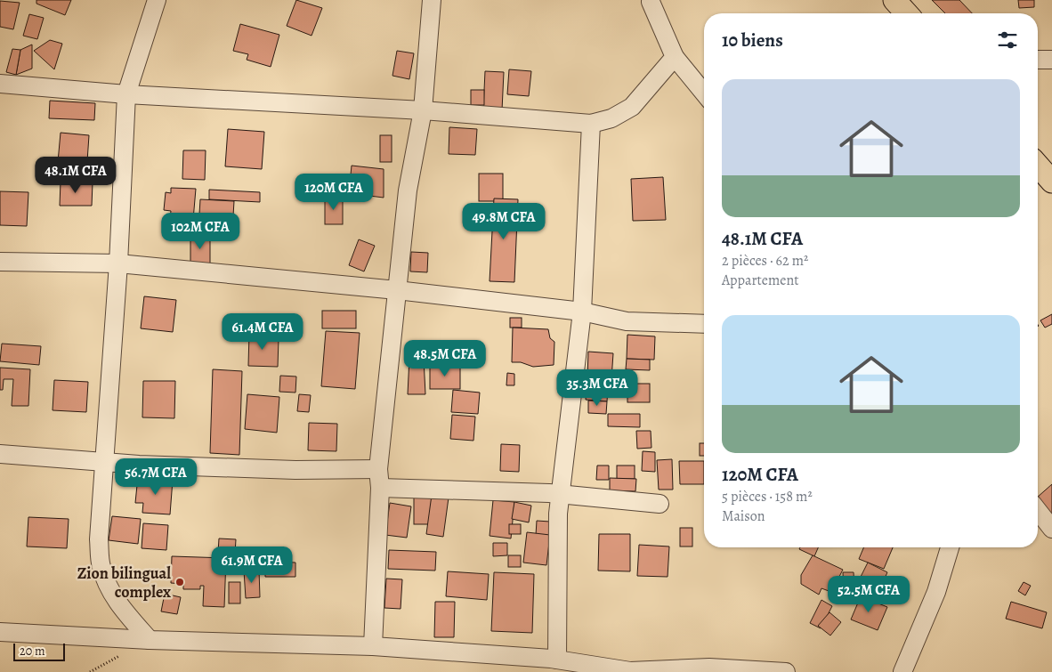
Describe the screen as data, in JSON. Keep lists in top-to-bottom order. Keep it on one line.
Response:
{"places":["Zion bilingual complex"],"scale_bar":"20 m","page":{"heading":"10 biens","list":[{"name":"48.1M CFA","note":"2 pièces · 62 m² · Appartement"},{"name":"120M CFA","note":"5 pièces · 158 m² · Maison"}],"price":["48.1M CFA","120M CFA","49.8M CFA","102M CFA","61.4M CFA","48.5M CFA","35.3M CFA","56.7M CFA","61.9M CFA","52.5M CFA"],"scale":"20 m"}}
